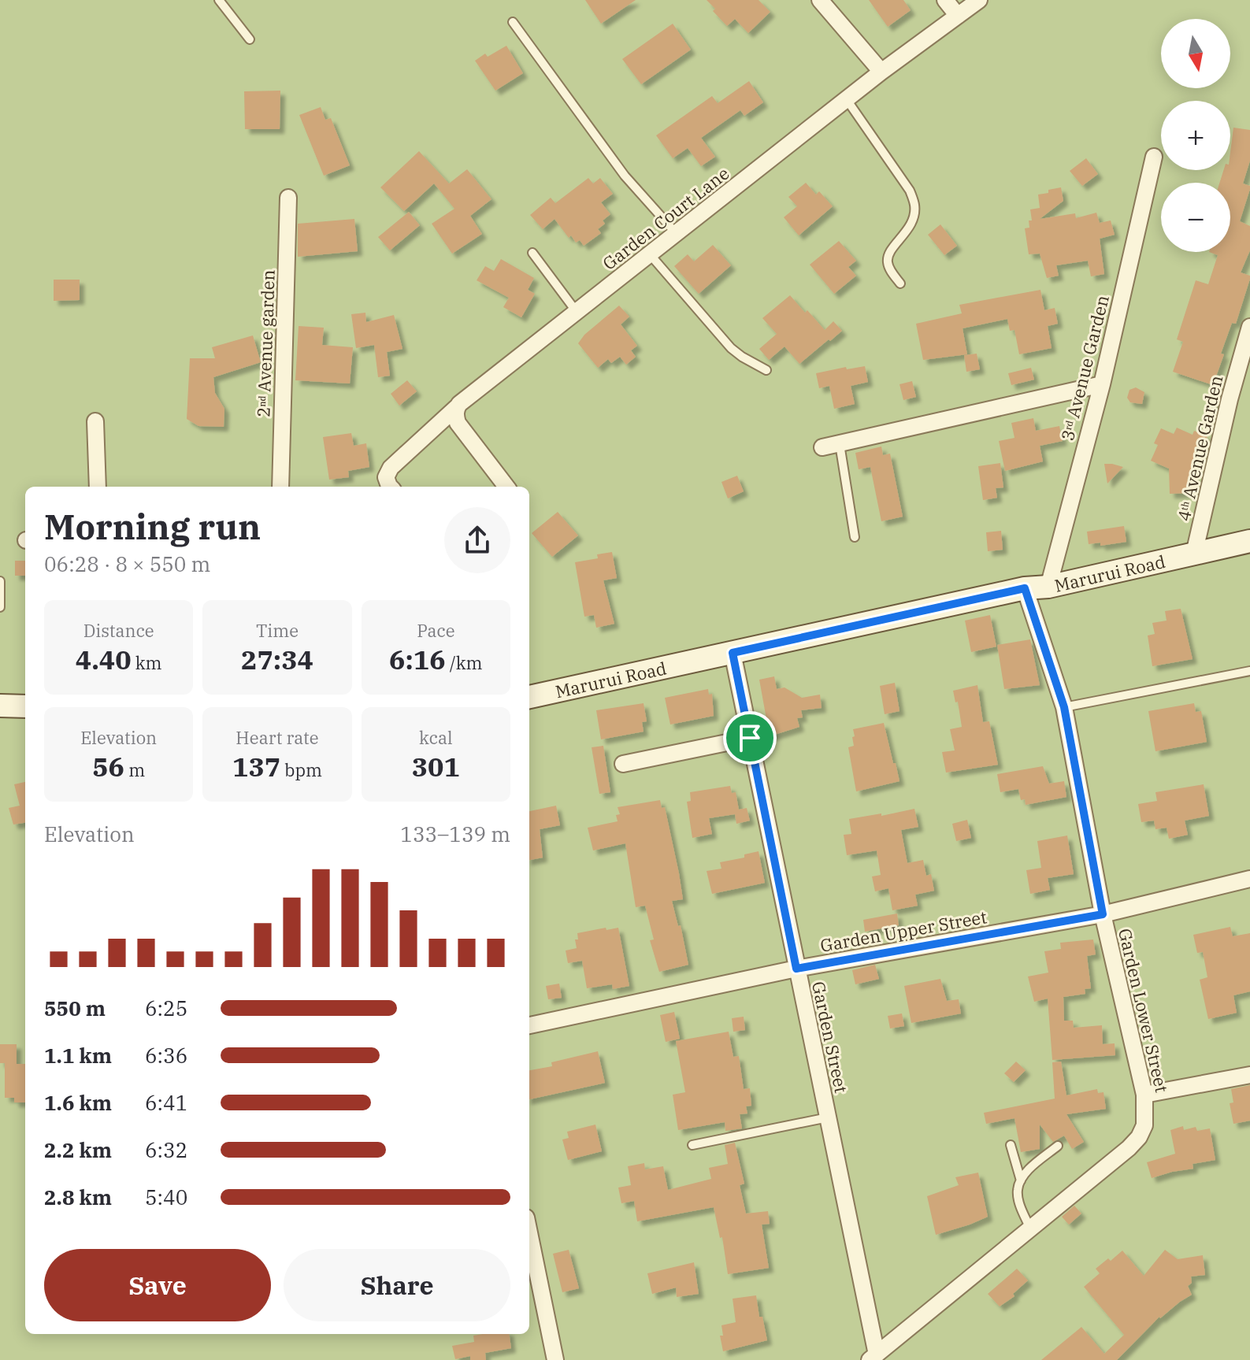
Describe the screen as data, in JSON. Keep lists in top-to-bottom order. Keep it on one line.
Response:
{"streets":{"street":["Garden Court Lane","2ⁿᵈ Avenue garden","3ʳᵈ Avenue Garden","4ᵗʰ Avenue Garden","Marurui Road","Garden Upper Street","Garden Lower Street","Garden Street"]},"crossings":[["3ʳᵈ Avenue Garden","Marurui Road"],["4ᵗʰ Avenue Garden","Marurui Road"],["Marurui Road","Garden Lower Street"],["Marurui Road","Garden Street"],["Garden Upper Street","Garden Lower Street"],["Garden Upper Street","Garden Street"],["Garden Lower Street","Garden Street"]],"north":"bottom","page":{"map_buttons":["+","−"],"heading":["Morning run","06:28 · 8 × 550 m"],"stats":[["Distance","4.40 km"],["Time","27:34"],["Pace","6:16 /km"],["Elevation","56 m"],["Heart rate","137 bpm"],["kcal","301"]],"chart":["Elevation","133–139 m"],"list":[{"name":"550 m","note":"6:25"},{"name":"1.1 km","note":"6:36"},{"name":"1.6 km","note":"6:41"},{"name":"2.2 km","note":"6:32"},{"name":"2.8 km","note":"5:40"}],"buttons":["Save","Share"]}}
